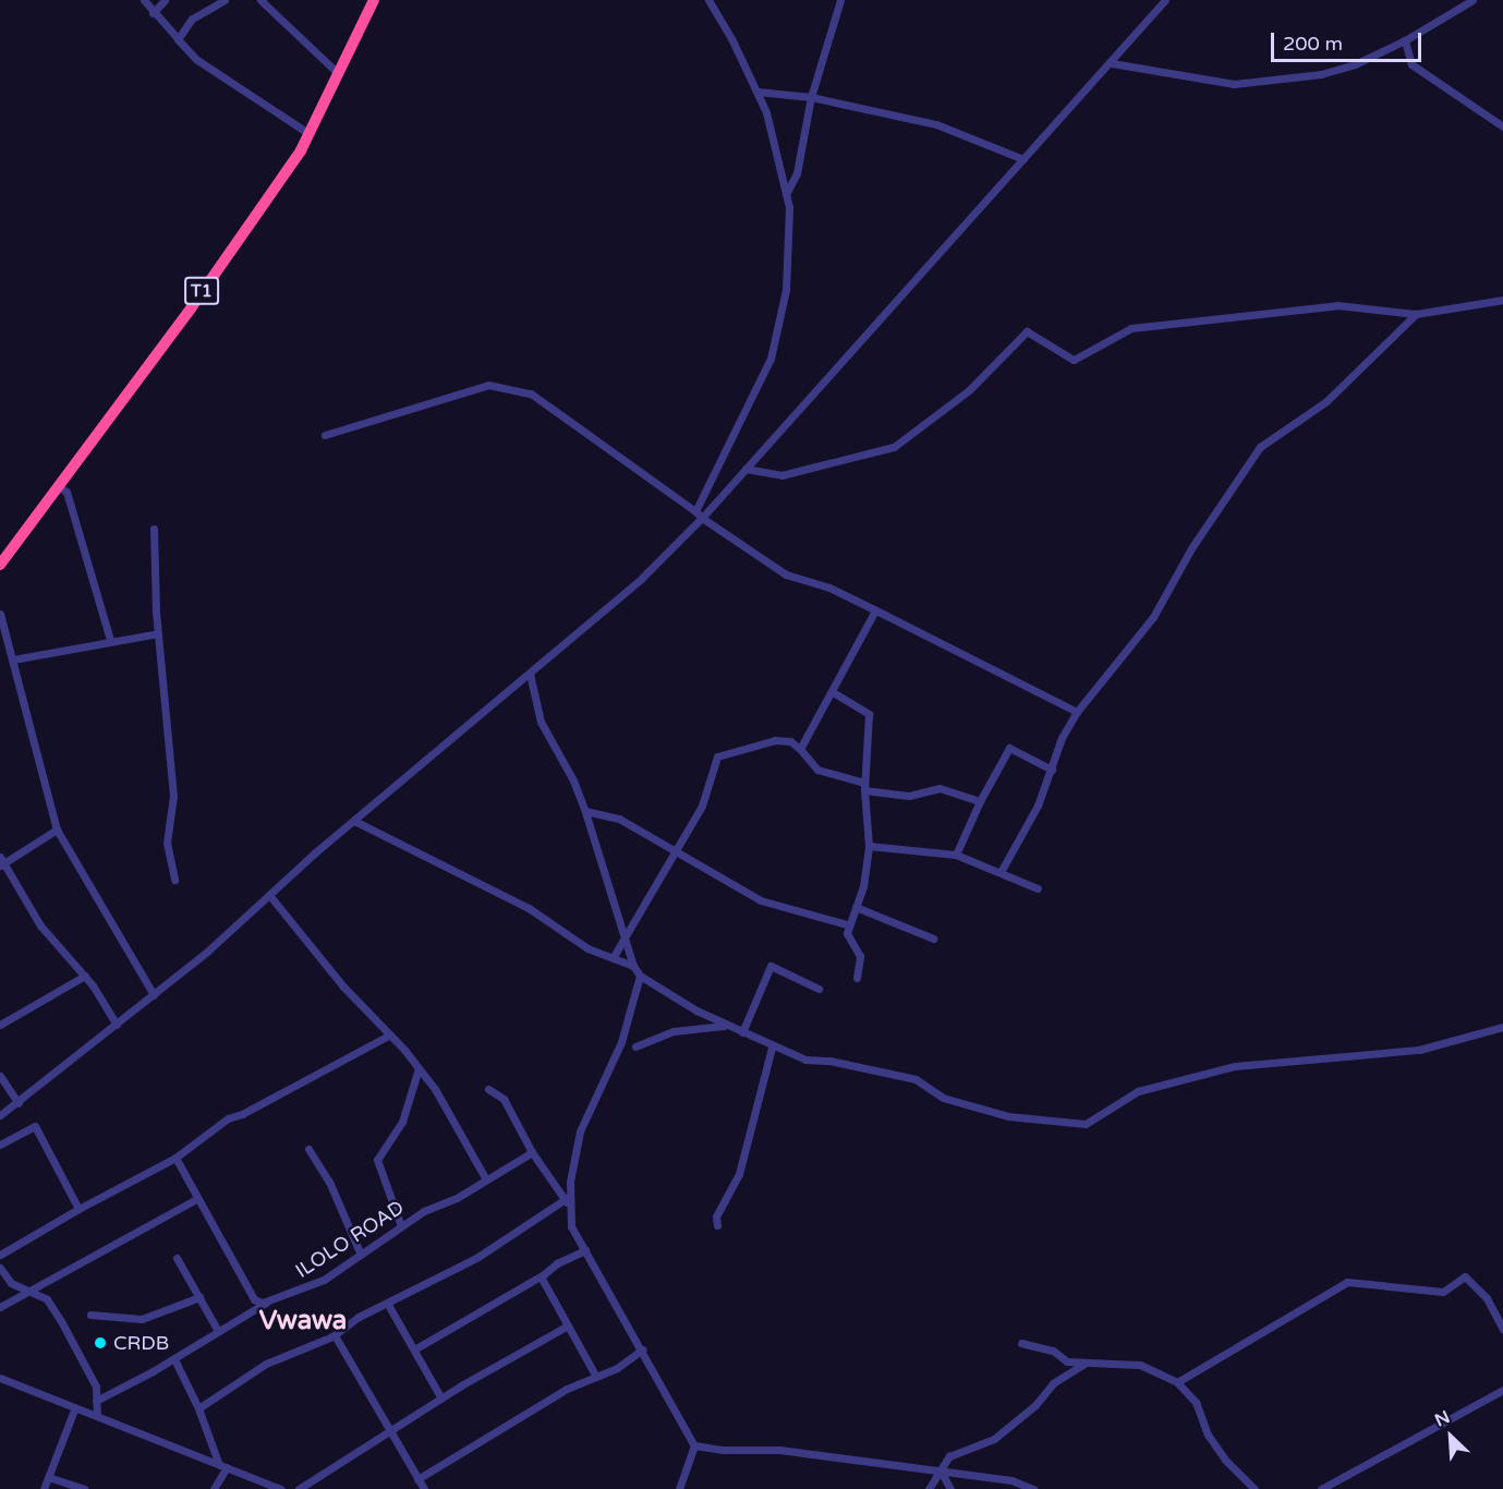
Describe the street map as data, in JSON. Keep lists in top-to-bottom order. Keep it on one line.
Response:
{"streets":{"highway":["T1"],"street":["ILOLO ROAD"]},"districts":["Vwawa"],"places":["CRDB"],"scale_bar":"200 m","north":"top left"}
